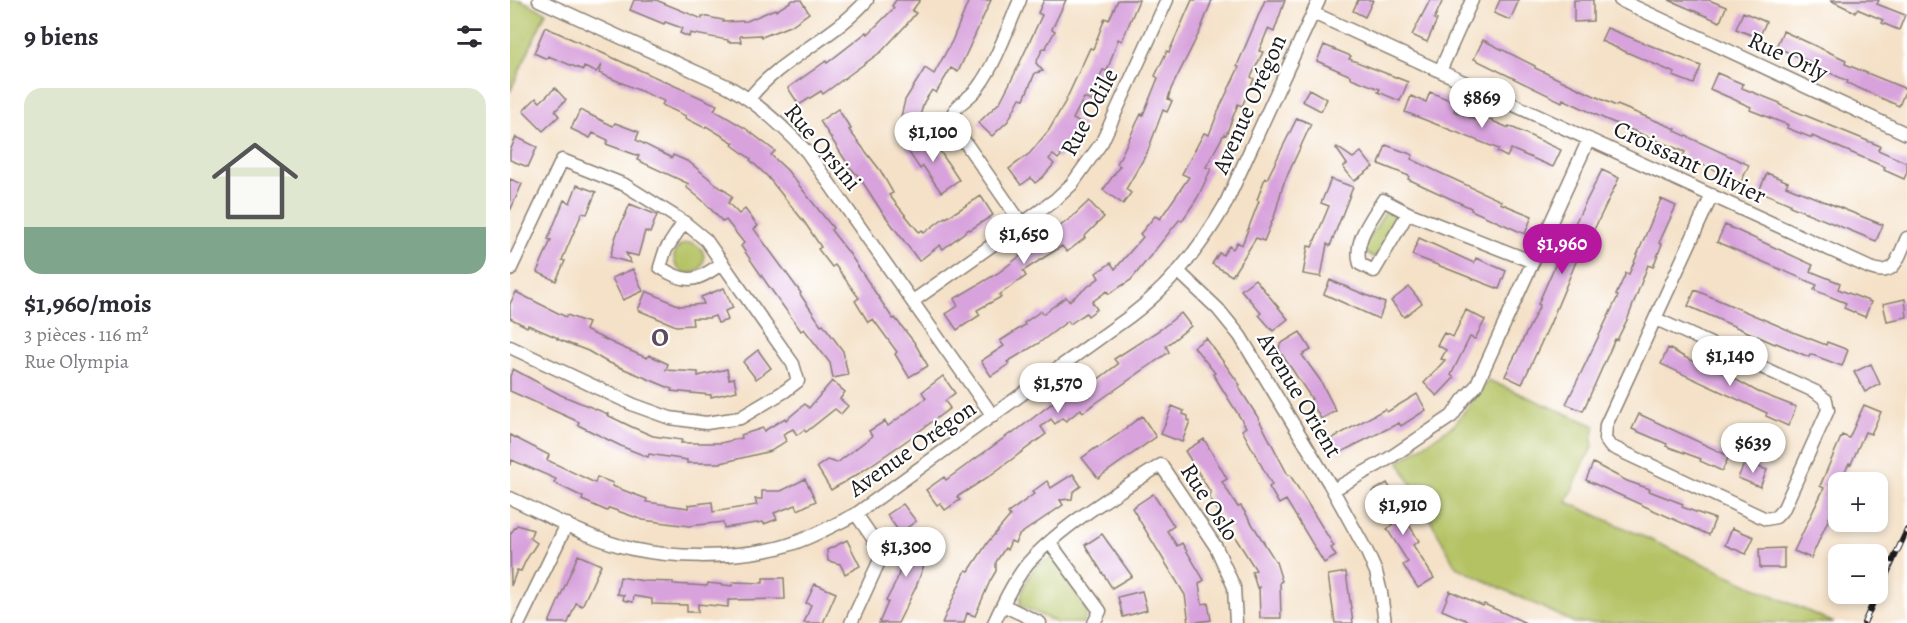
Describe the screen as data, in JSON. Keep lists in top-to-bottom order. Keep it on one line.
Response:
{"streets":{"street":["Rue Orly","Avenue Orégon","Rue Odile","Rue Orsini","Croissant Olivier","Avenue Orient","Rue Oslo"]},"crossings":[["Avenue Orégon","Rue Orsini"],["Avenue Orégon","Croissant Olivier"],["Avenue Orégon","Avenue Orient"],["Rue Odile","Rue Orsini"]],"districts":["O"],"page":{"heading":"9 biens","list":[{"name":"$1,960/mois","note":"3 pièces · 116 m² · Rue Olympia"}],"price":["$869","$1,100","$1,650","$1,960","$1,140","$1,570","$639","$1,910","$1,300"],"map_buttons":["+","−"]}}
